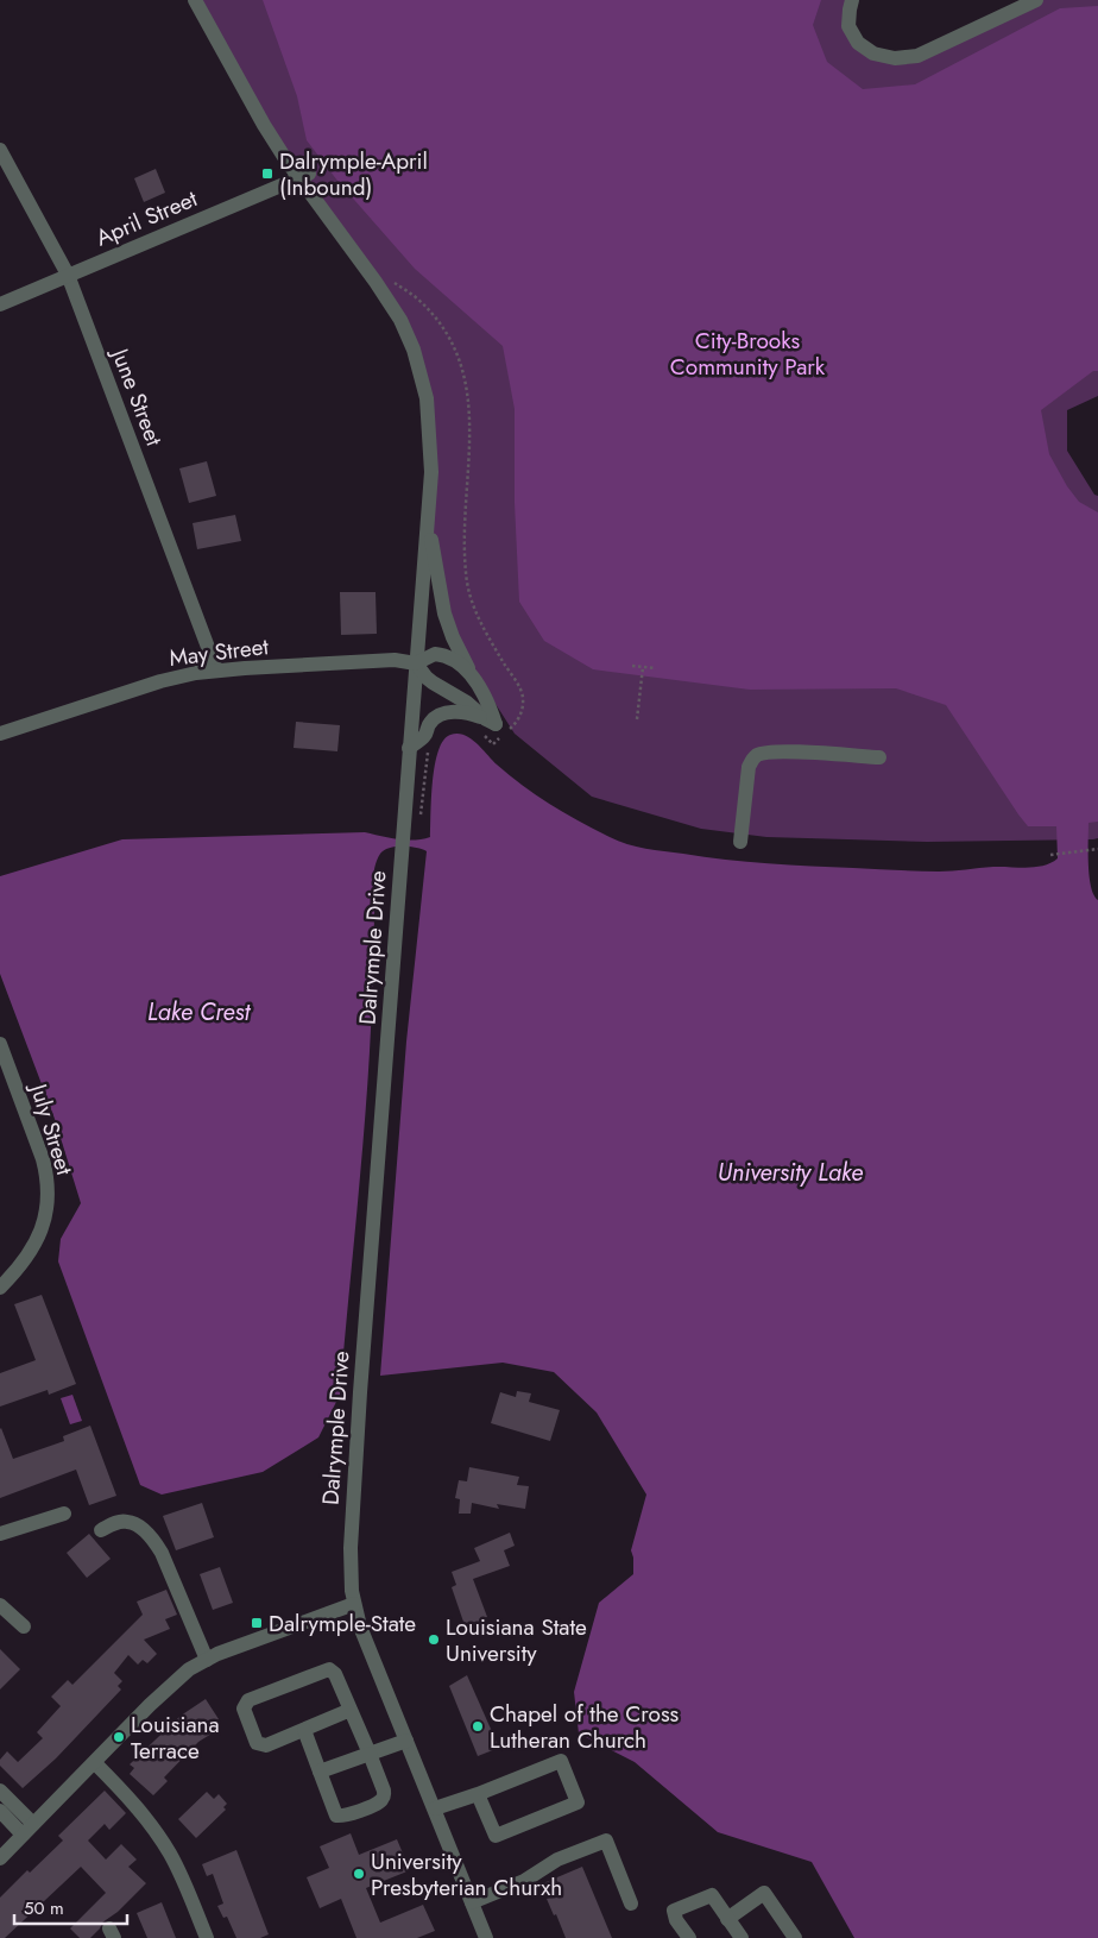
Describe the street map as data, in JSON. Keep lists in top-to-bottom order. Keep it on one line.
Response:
{"streets":{"street":["April Street","June Street","May Street","Dalrymple Drive","July Street"]},"crossings":[["April Street","June Street"],["April Street","Dalrymple Drive"],["June Street","May Street"],["May Street","Dalrymple Drive"]],"water":["Lake Crest","University Lake"],"parks":["City-Brooks Community Park"],"places":{"transit":["Dalrymple-April (Inbound)","Dalrymple-State"],"other":["Louisiana State University","Chapel of the Cross Lutheran Church","Louisiana Terrace","University Presbyterian Churxh"]},"scale_bar":"50 m"}
